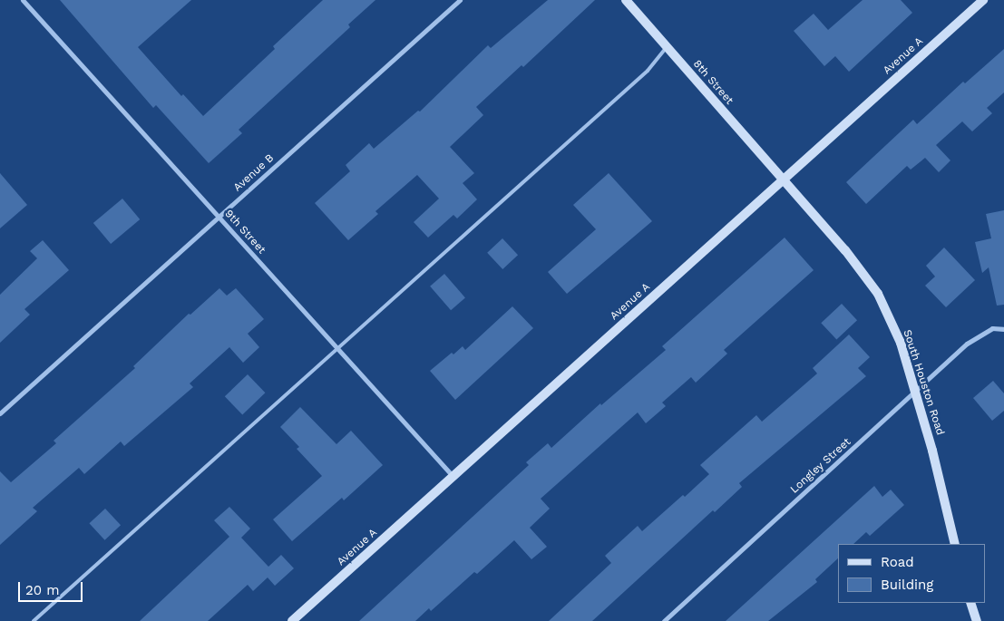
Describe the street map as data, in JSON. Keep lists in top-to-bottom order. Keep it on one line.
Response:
{"streets":{"street":["Avenue A","8th Street","Avenue B","9th Street","South Houston Road","Longley Street"]},"crossings":[["Avenue A","8th Street"],["Avenue A","9th Street"],["Avenue A","South Houston Road"],["8th Street","South Houston Road"],["Avenue B","9th Street"],["South Houston Road","Longley Street"]],"legend":["Road","Building"],"scale_bar":"20 m"}
